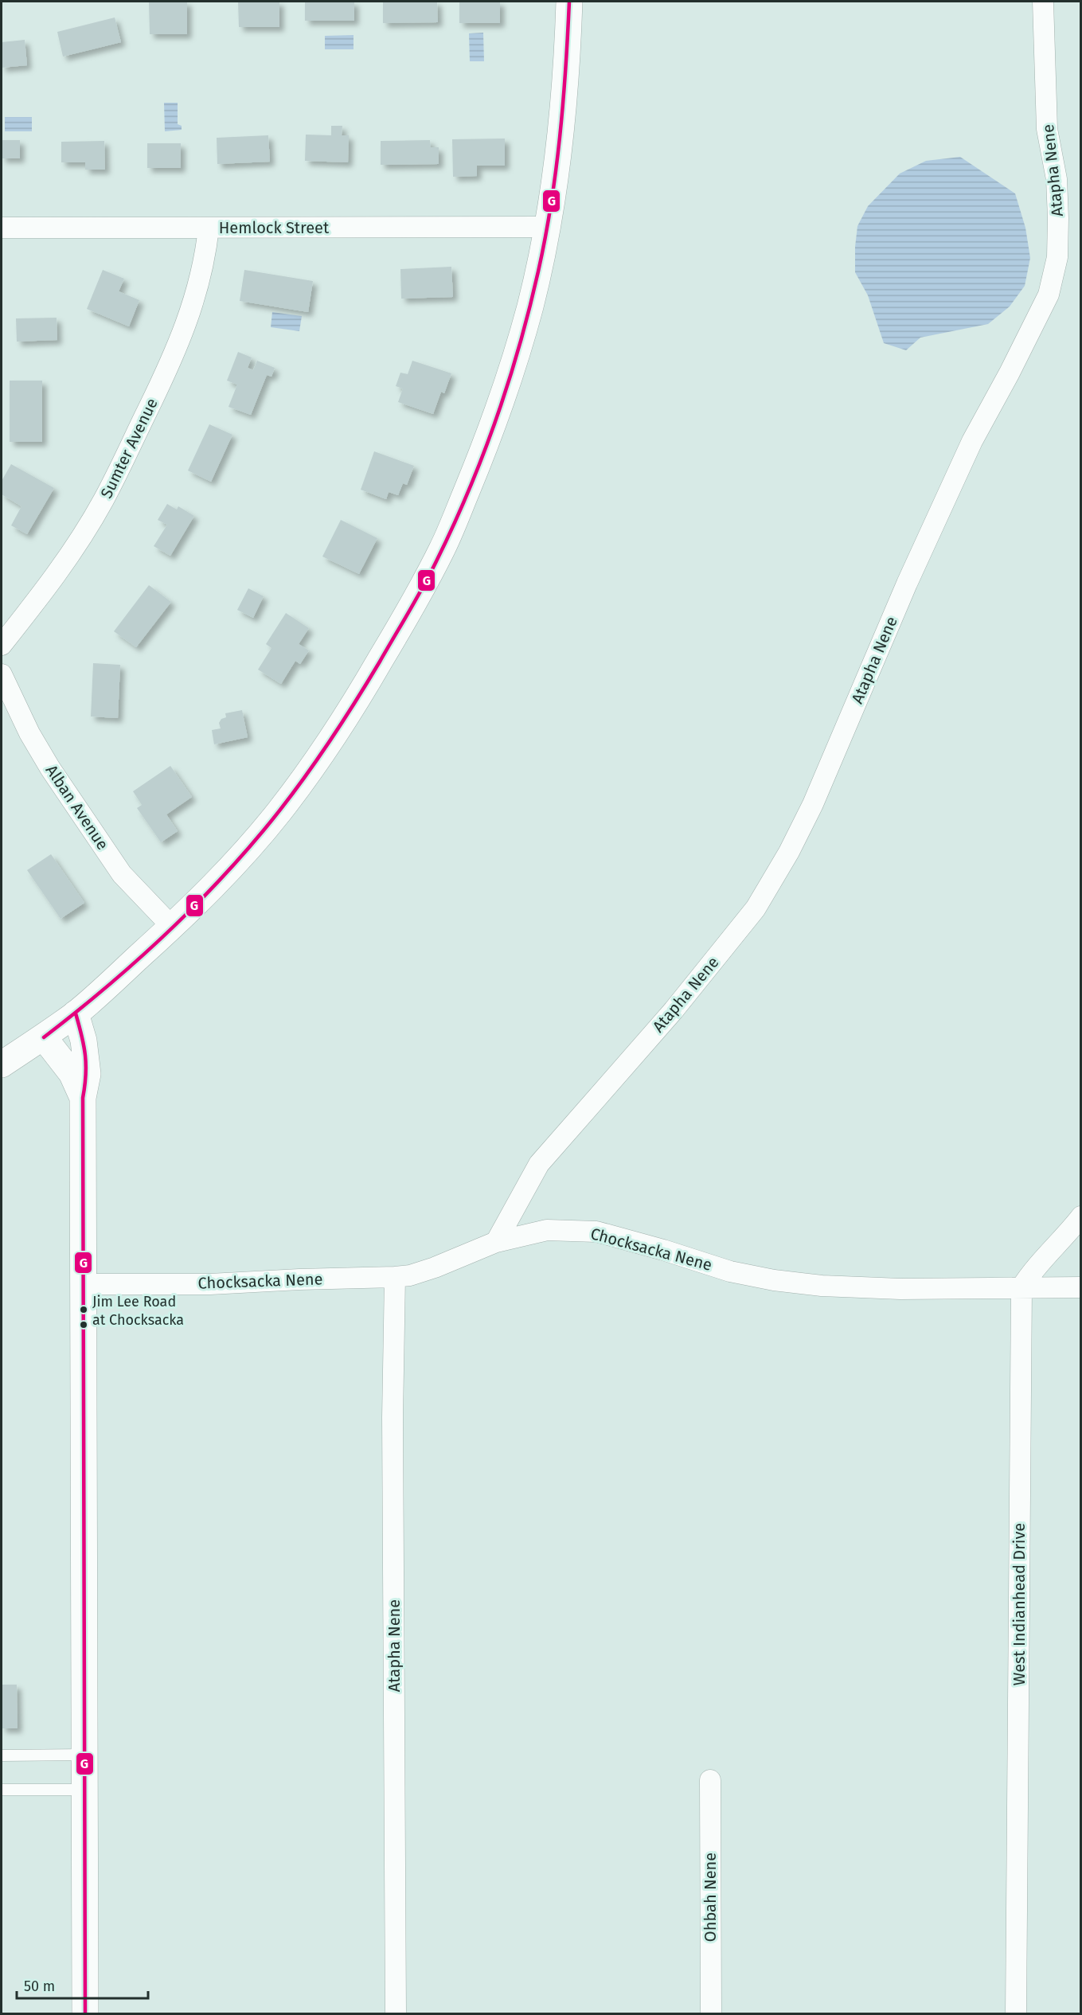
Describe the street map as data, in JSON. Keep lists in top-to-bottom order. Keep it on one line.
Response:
{"streets":{"street":["Atapha Nene","Hemlock Street","Sumter Avenue","Alban Avenue","Chocksacka Nene","West Indianhead Drive","Ohbah Nene"]},"crossings":[["Atapha Nene","Chocksacka Nene"],["Hemlock Street","Sumter Avenue"],["Chocksacka Nene","West Indianhead Drive"]],"places":["Jim Lee Road at Chocksacka"],"lines":["transit line G"],"scale_bar":"50 m"}
